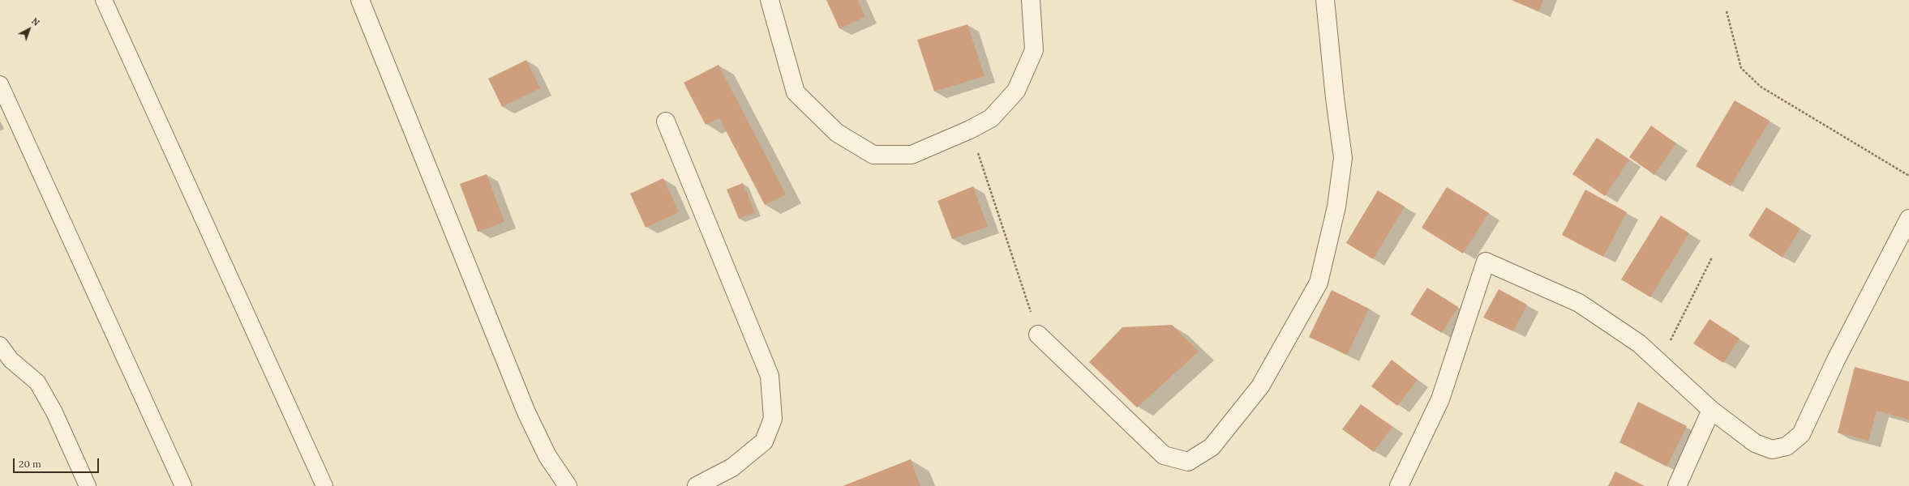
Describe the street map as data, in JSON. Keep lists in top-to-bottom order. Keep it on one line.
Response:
{"scale_bar":"20 m","north":"top right"}
